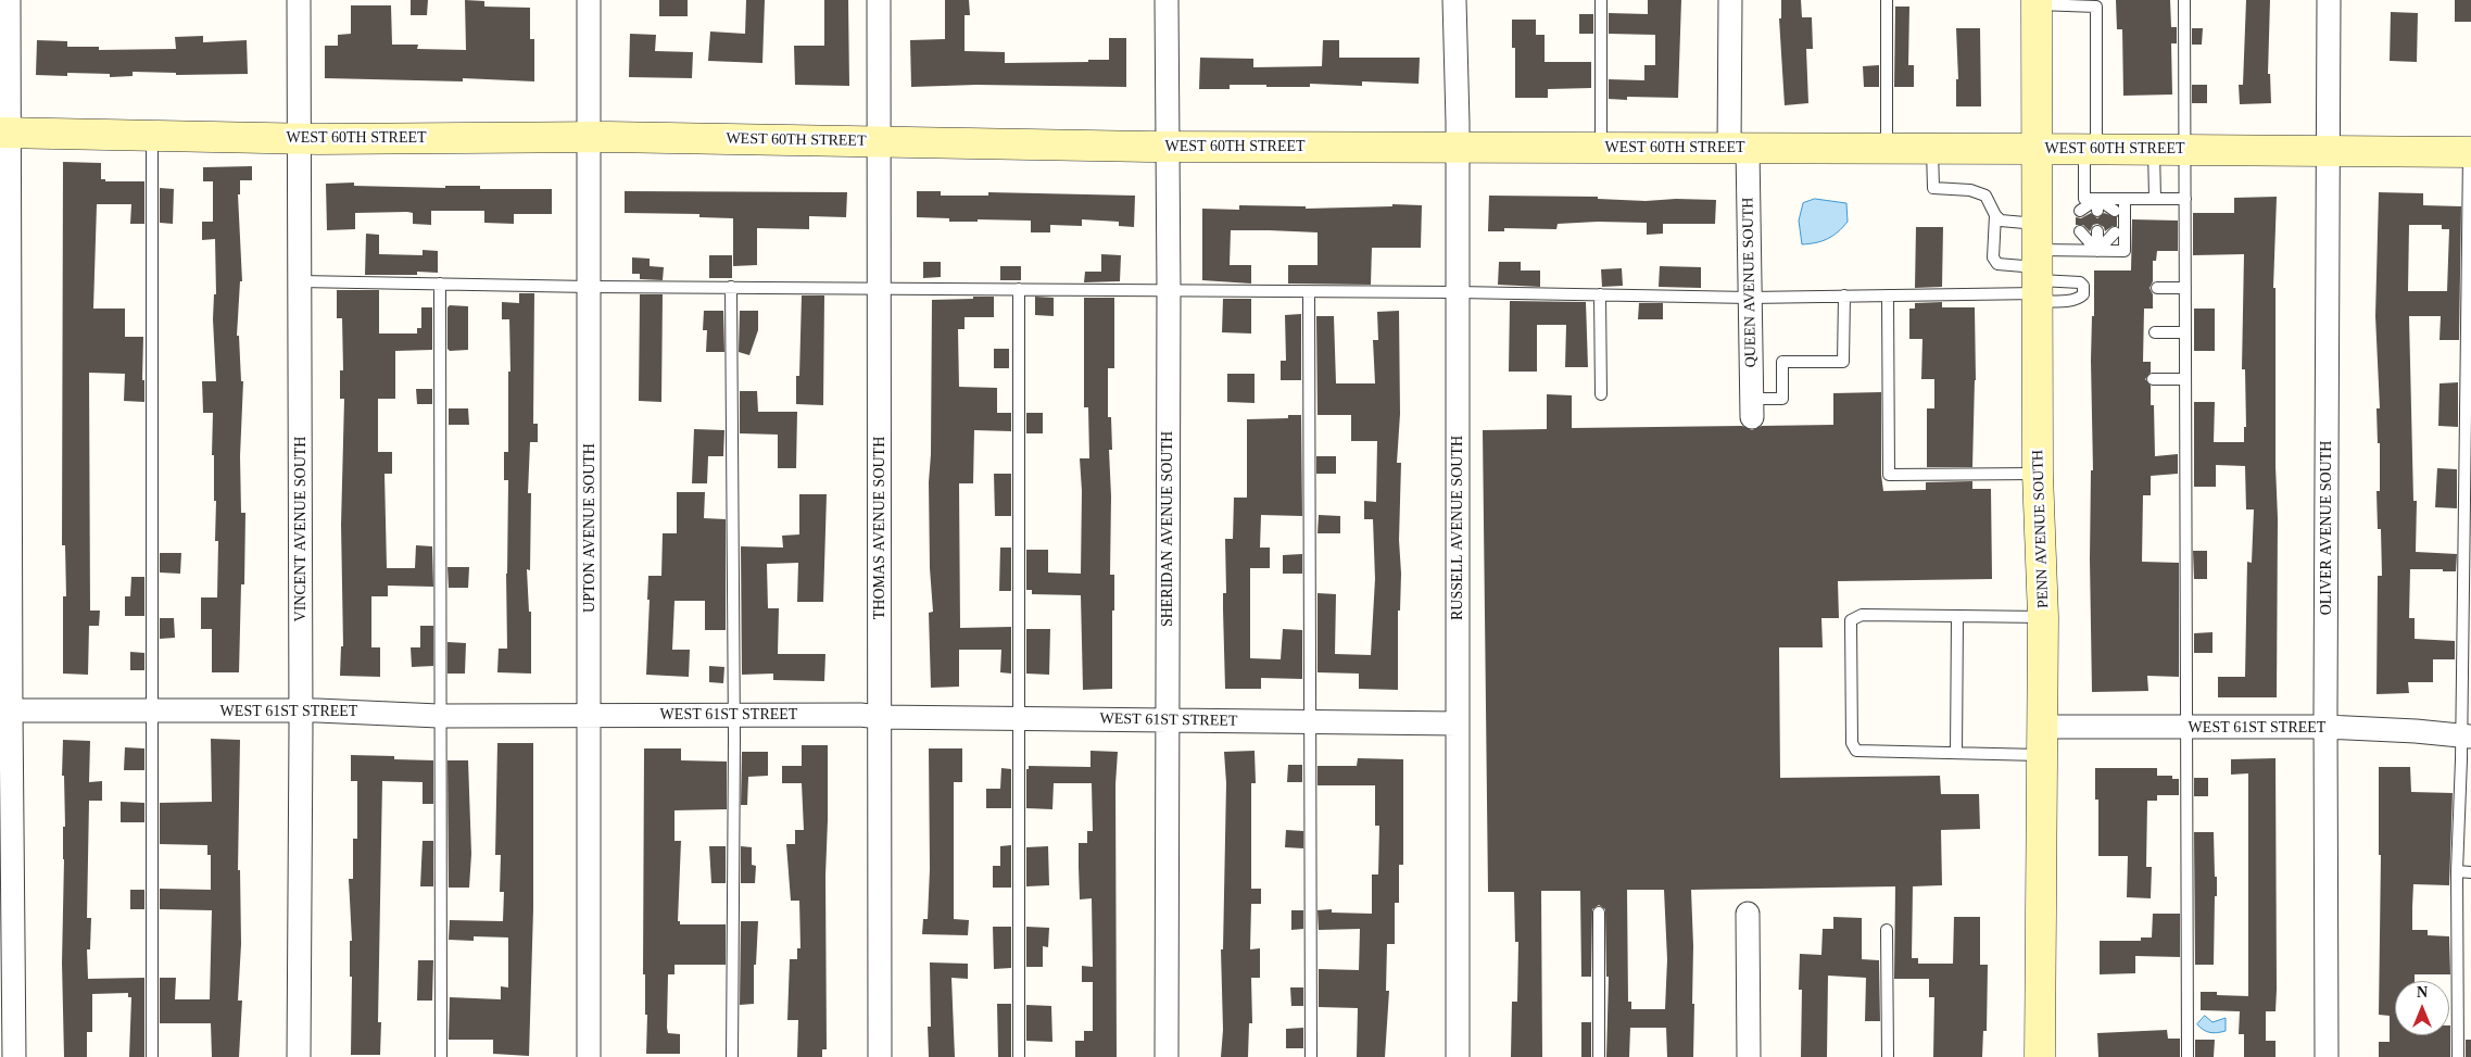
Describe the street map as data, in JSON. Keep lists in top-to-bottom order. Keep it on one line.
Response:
{"streets":{"street":["WEST 60TH STREET","QUEEN AVENUE SOUTH","UPTON AVENUE SOUTH","THOMAS AVENUE SOUTH","RUSSELL AVENUE SOUTH","OLIVER AVENUE SOUTH","VINCENT AVENUE SOUTH","SHERIDAN AVENUE SOUTH","PENN AVENUE SOUTH","WEST 61ST STREET"]},"crossings":[["WEST 60TH STREET","QUEEN AVENUE SOUTH"],["WEST 60TH STREET","UPTON AVENUE SOUTH"],["WEST 60TH STREET","THOMAS AVENUE SOUTH"],["WEST 60TH STREET","RUSSELL AVENUE SOUTH"],["WEST 60TH STREET","OLIVER AVENUE SOUTH"],["WEST 60TH STREET","VINCENT AVENUE SOUTH"],["WEST 60TH STREET","SHERIDAN AVENUE SOUTH"],["WEST 60TH STREET","PENN AVENUE SOUTH"],["UPTON AVENUE SOUTH","WEST 61ST STREET"],["THOMAS AVENUE SOUTH","WEST 61ST STREET"],["RUSSELL AVENUE SOUTH","WEST 61ST STREET"],["OLIVER AVENUE SOUTH","WEST 61ST STREET"],["VINCENT AVENUE SOUTH","WEST 61ST STREET"],["SHERIDAN AVENUE SOUTH","WEST 61ST STREET"],["PENN AVENUE SOUTH","WEST 61ST STREET"]],"north":"top"}
